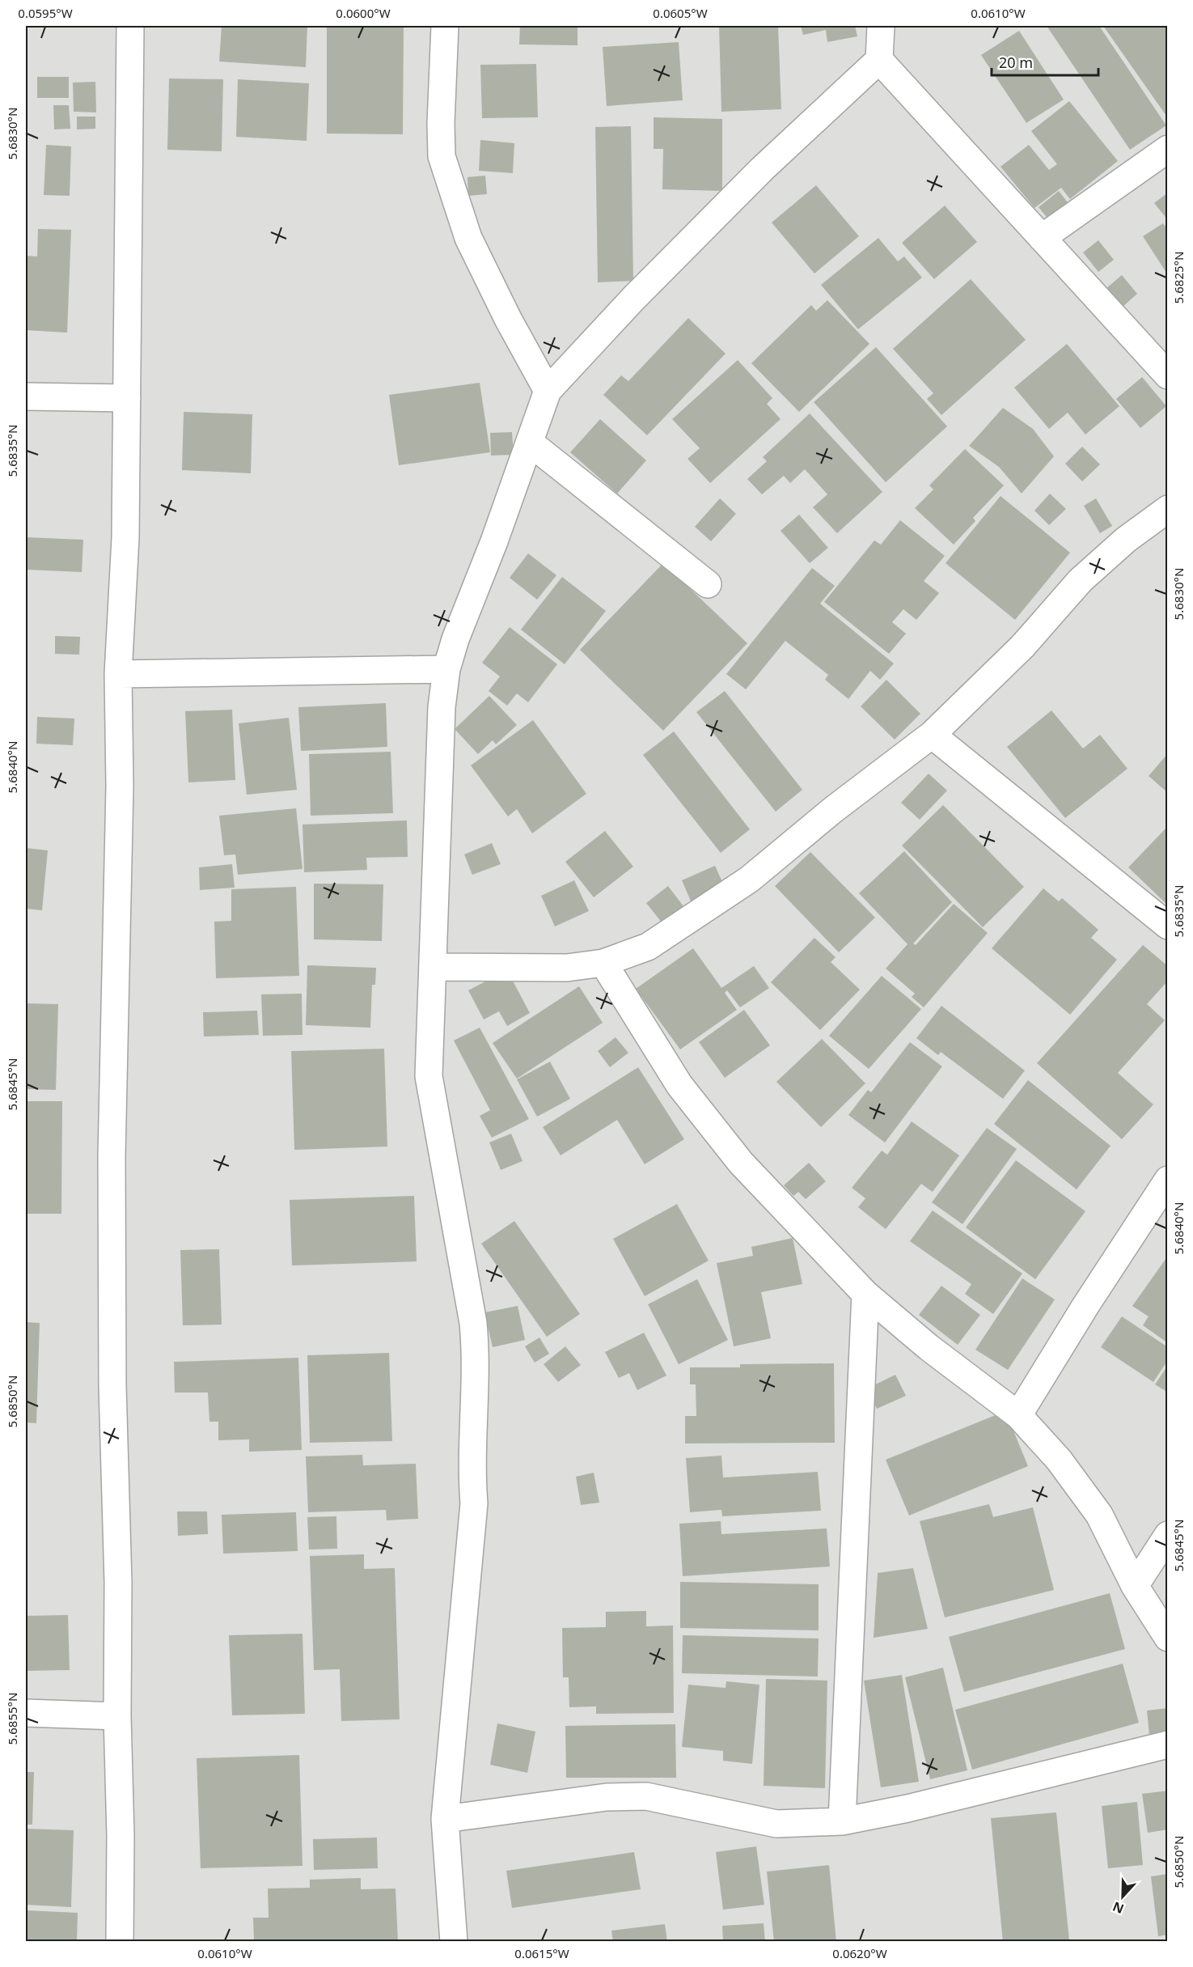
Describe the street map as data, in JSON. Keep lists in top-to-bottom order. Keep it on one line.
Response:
{"scale_bar":"20 m","north":"bottom","coordinates":["0.0595°W","0.0600°W","0.0605°W","0.0610°W","5.6830°N","5.6825°N","5.6835°N","5.6840°N","5.6845°N","5.6850°N","5.6855°N","0.0615°W","0.0620°W"]}
